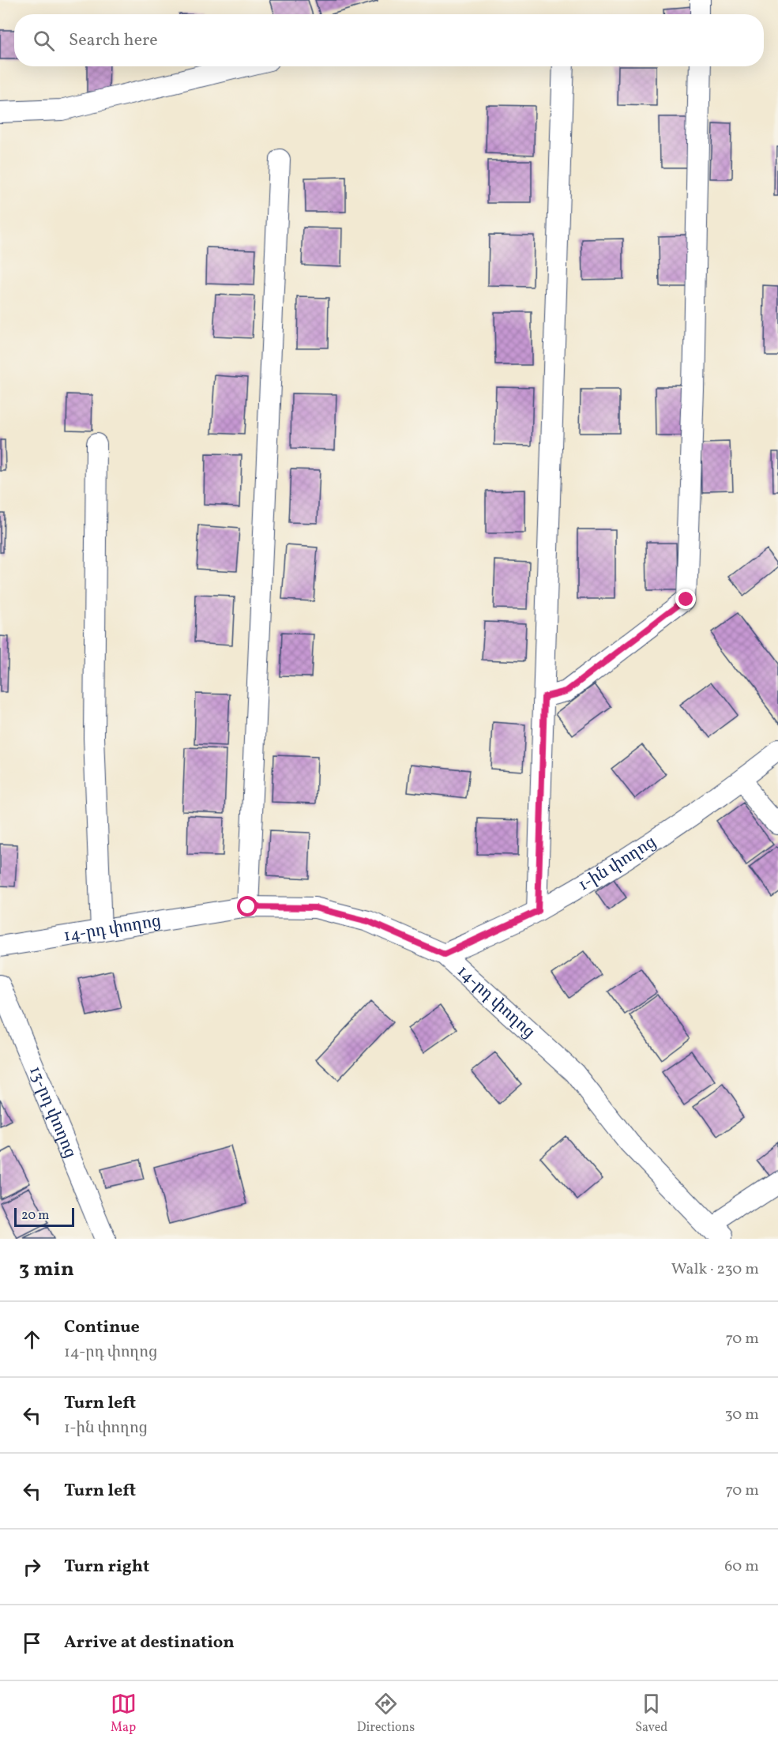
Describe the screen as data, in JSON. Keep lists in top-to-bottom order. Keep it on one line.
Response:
{"streets":{"street":["1-ին փողոց","14-րդ փողոց","13-րդ փողոց"]},"crossings":[["1-ին փողոց","14-րդ փողոց"]],"scale_bar":"20 m","page":{"search":"Search here","scale":"20 m","heading":["3 min","Walk · 230 m"],"list":[["Continue","14-րդ փողոց","70 m"],["Turn left","1-ին փողոց","30 m"],["Turn left","70 m"],["Turn right","60 m"],"Arrive at destination"],"nav":["Map","Directions","Saved"]}}
